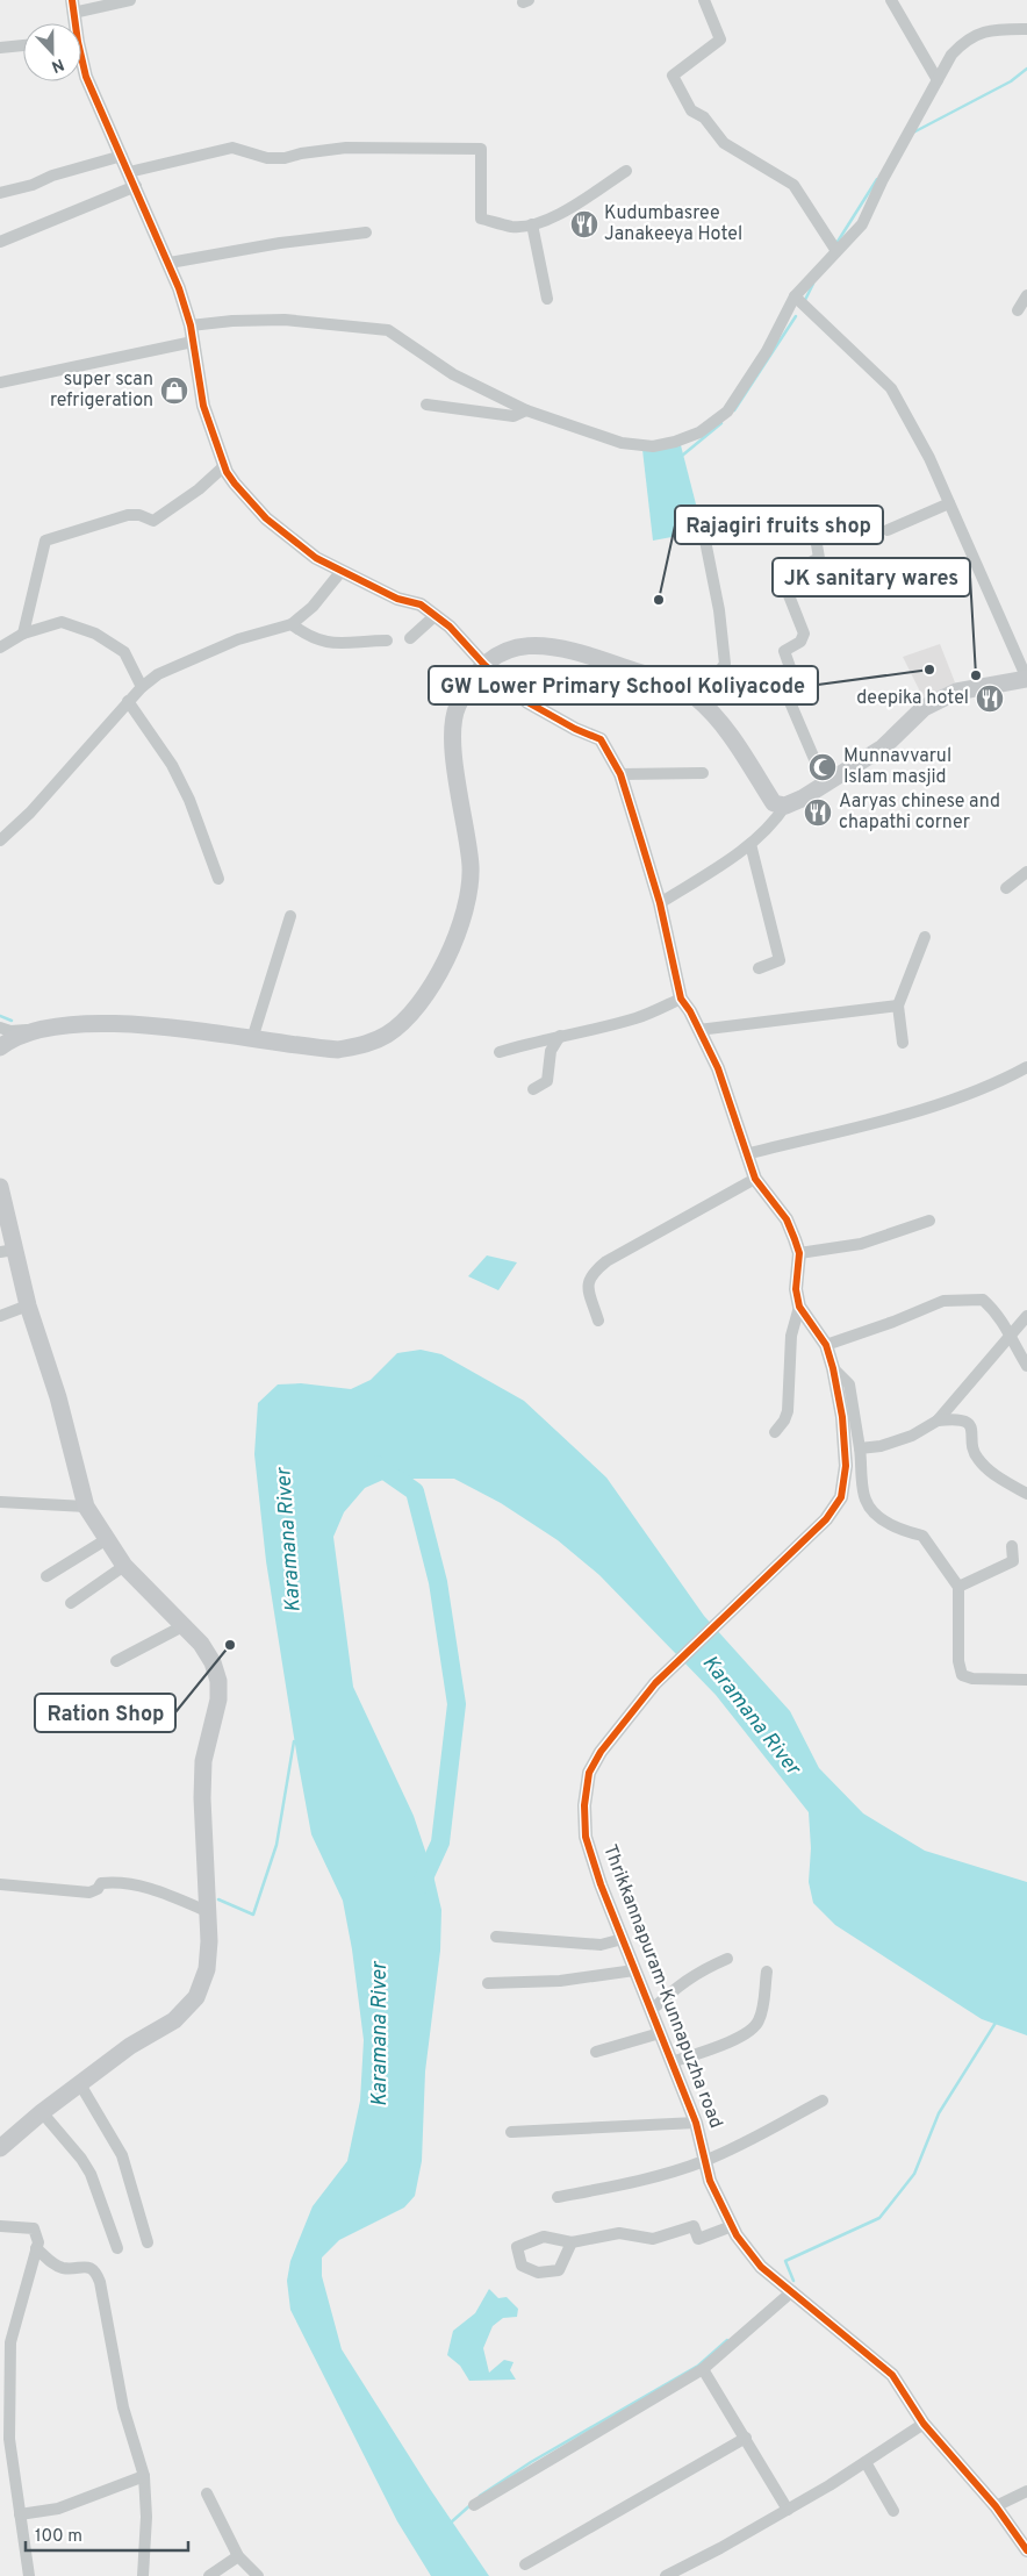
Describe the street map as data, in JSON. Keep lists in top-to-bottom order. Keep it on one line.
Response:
{"streets":{"street":["Thrikkannapuram-Kunnapuzha road"]},"water":["Karamana River"],"places":{"restaurant":["Kudumbasree Janakeeya Hotel","deepika hotel","Aaryas chinese and chapathi corner"],"shop":["super scan refrigeration"],"other":["Rajagiri fruits shop","GW Lower Primary School Koliyacode","JK sanitary wares","Ration Shop"],"mosque":["Munnavvarul Islam masjid"]},"scale_bar":"100 m","north":"bottom"}
